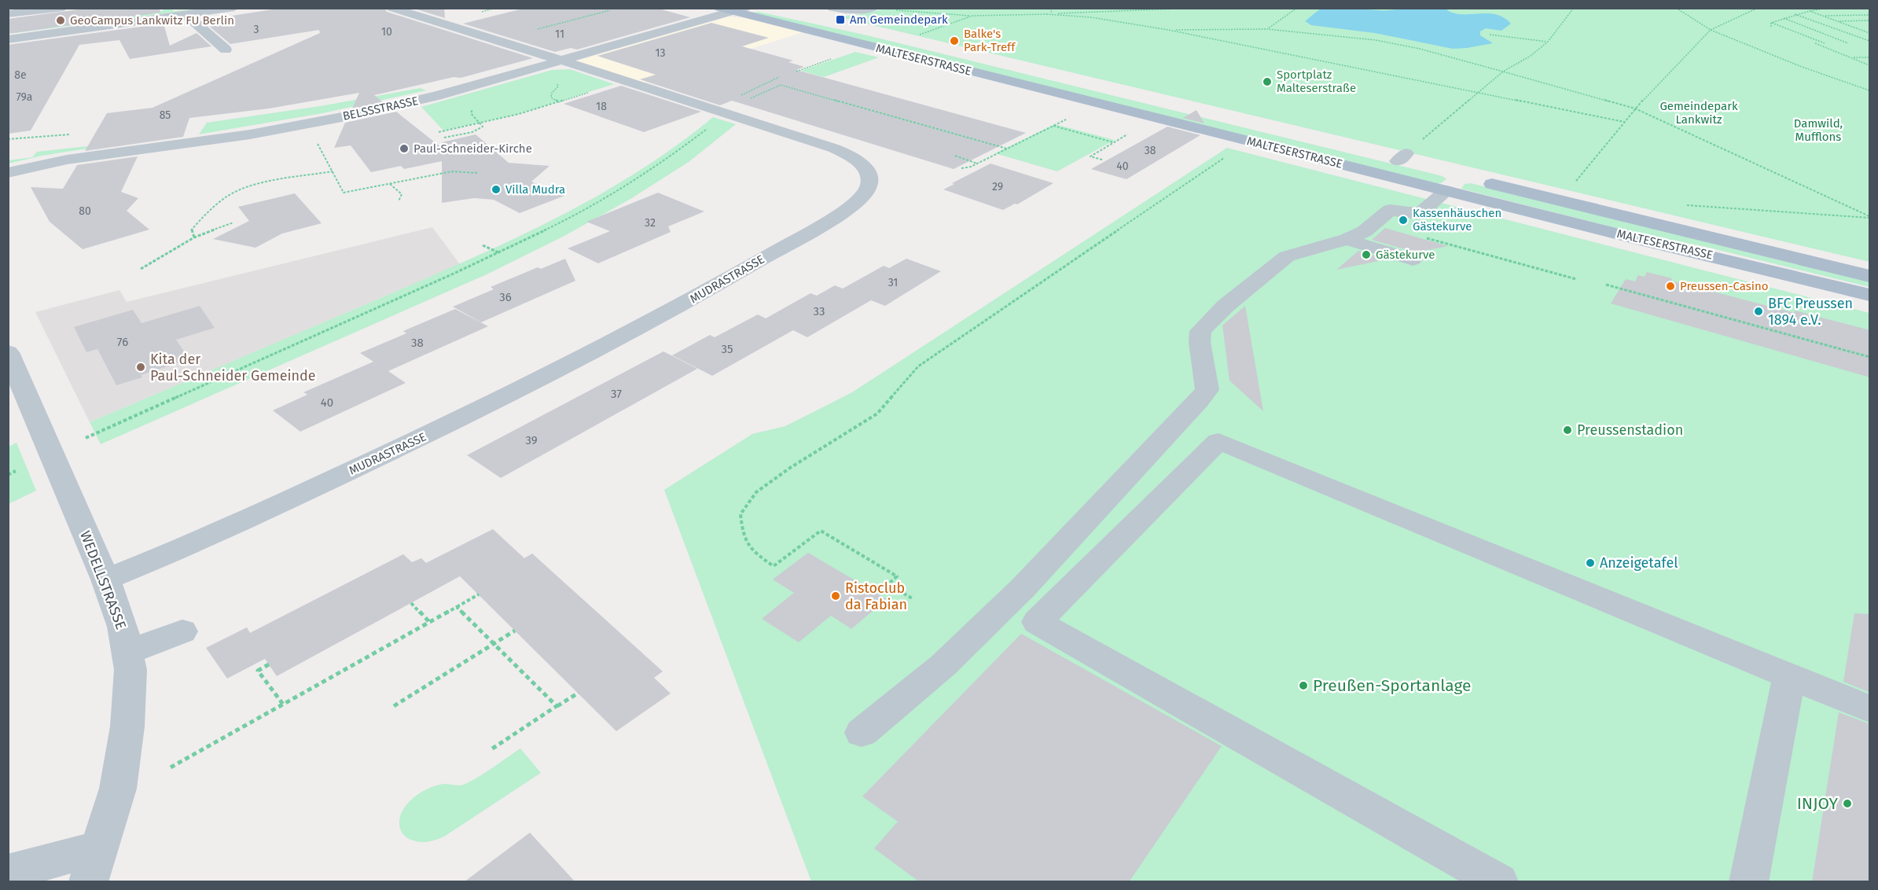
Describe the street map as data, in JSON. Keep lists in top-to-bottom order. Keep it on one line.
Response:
{"streets":{"main road":["MALTESERSTRASSE"],"street":["BELSSSTRASSE","MUDRASTRASSE","WEDELLSTRASSE"]},"crossings":[["MALTESERSTRASSE","BELSSSTRASSE"],["BELSSSTRASSE","MUDRASTRASSE"],["MUDRASTRASSE","WEDELLSTRASSE"]],"parks":["Gemeindepark Lankwitz","Damwild, Mufflons"],"places":{"transit":["Am Gemeindepark"],"other":["GeoCampus Lankwitz FU Berlin","Balke's Park-Treff","Sportplatz Malteserstraße","Paul-Schneider-Kirche","Villa Mudra","Kassenhäuschen Gästekurve","Gästekurve","Preussen-Casino","BFC Preussen 1894 e.V.","Kita der Paul-Schneider Gemeinde","Preussenstadion","Anzeigetafel","Ristoclub da Fabian","Preußen-Sportanlage","INJOY"]},"house_numbers":["3","10","11","13","8e","79a","18","85","38","40","29","80","32","31","36","33","76","38","35","37","40","39"]}
